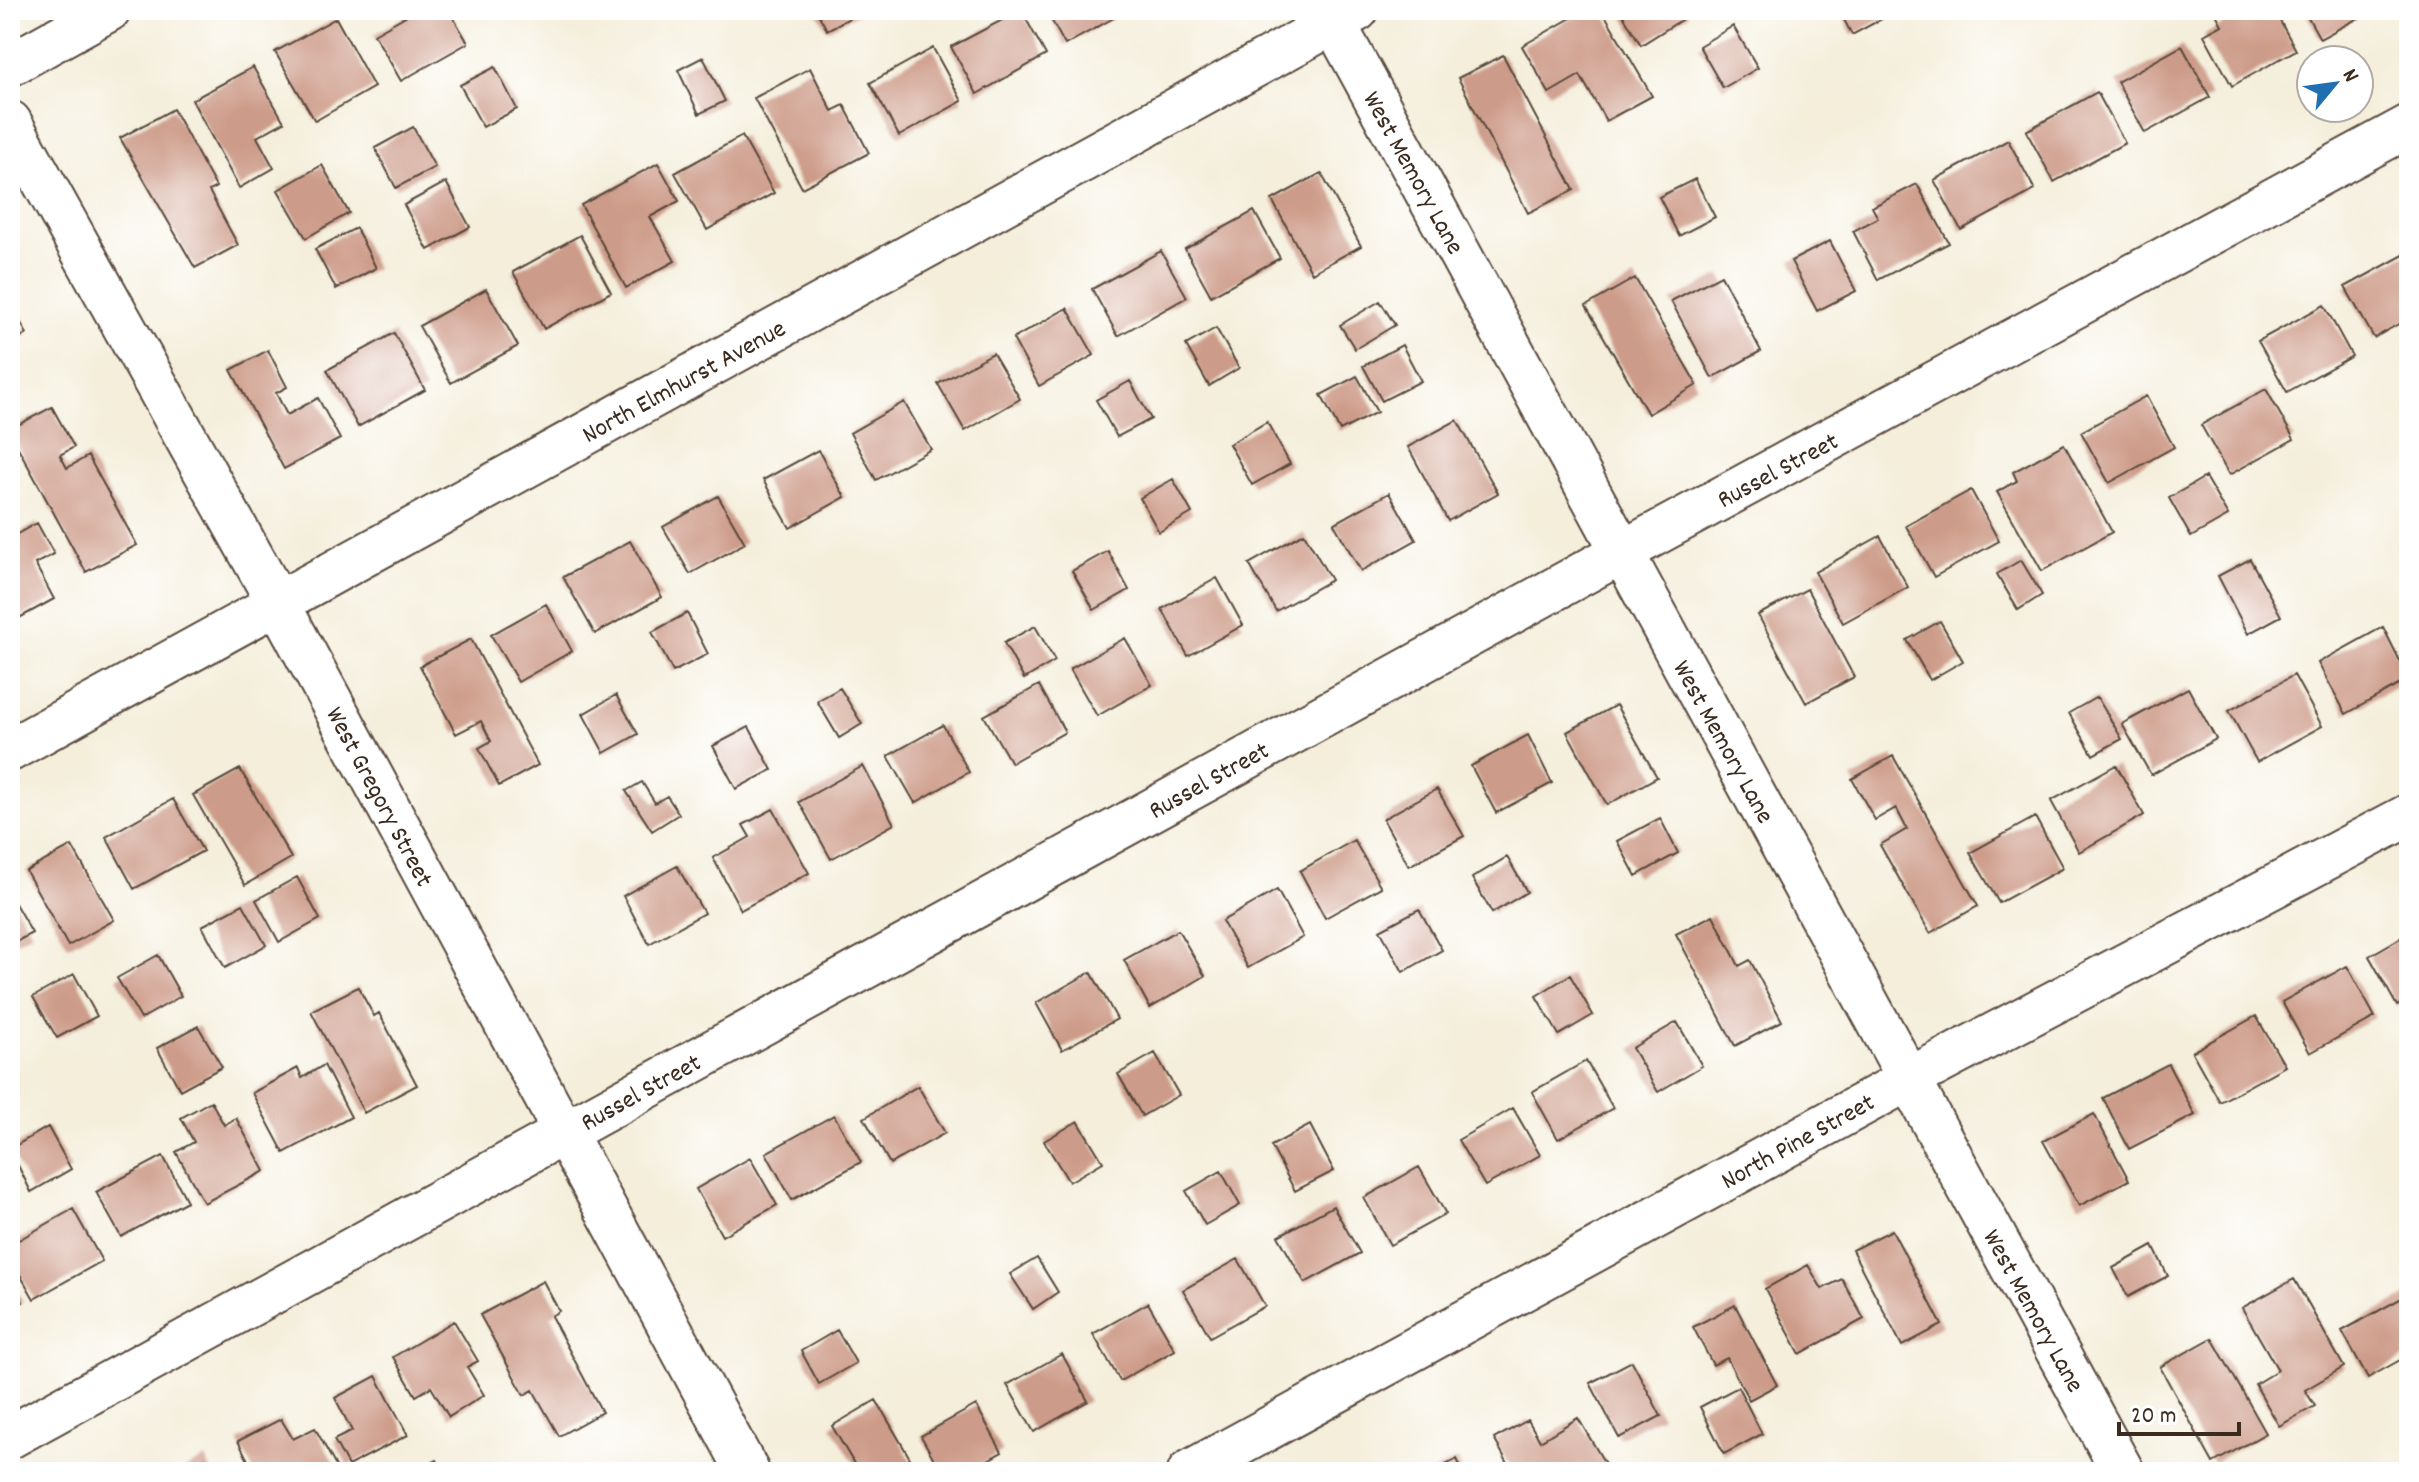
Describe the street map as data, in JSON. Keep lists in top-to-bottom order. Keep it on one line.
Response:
{"streets":{"street":["West Memory Lane","North Elmhurst Avenue","Russel Street","West Gregory Street","North Pine Street"]},"crossings":[["West Memory Lane","North Elmhurst Avenue"],["West Memory Lane","Russel Street"],["West Memory Lane","North Pine Street"],["North Elmhurst Avenue","West Gregory Street"],["Russel Street","West Gregory Street"]],"scale_bar":"20 m","north":"top right"}
